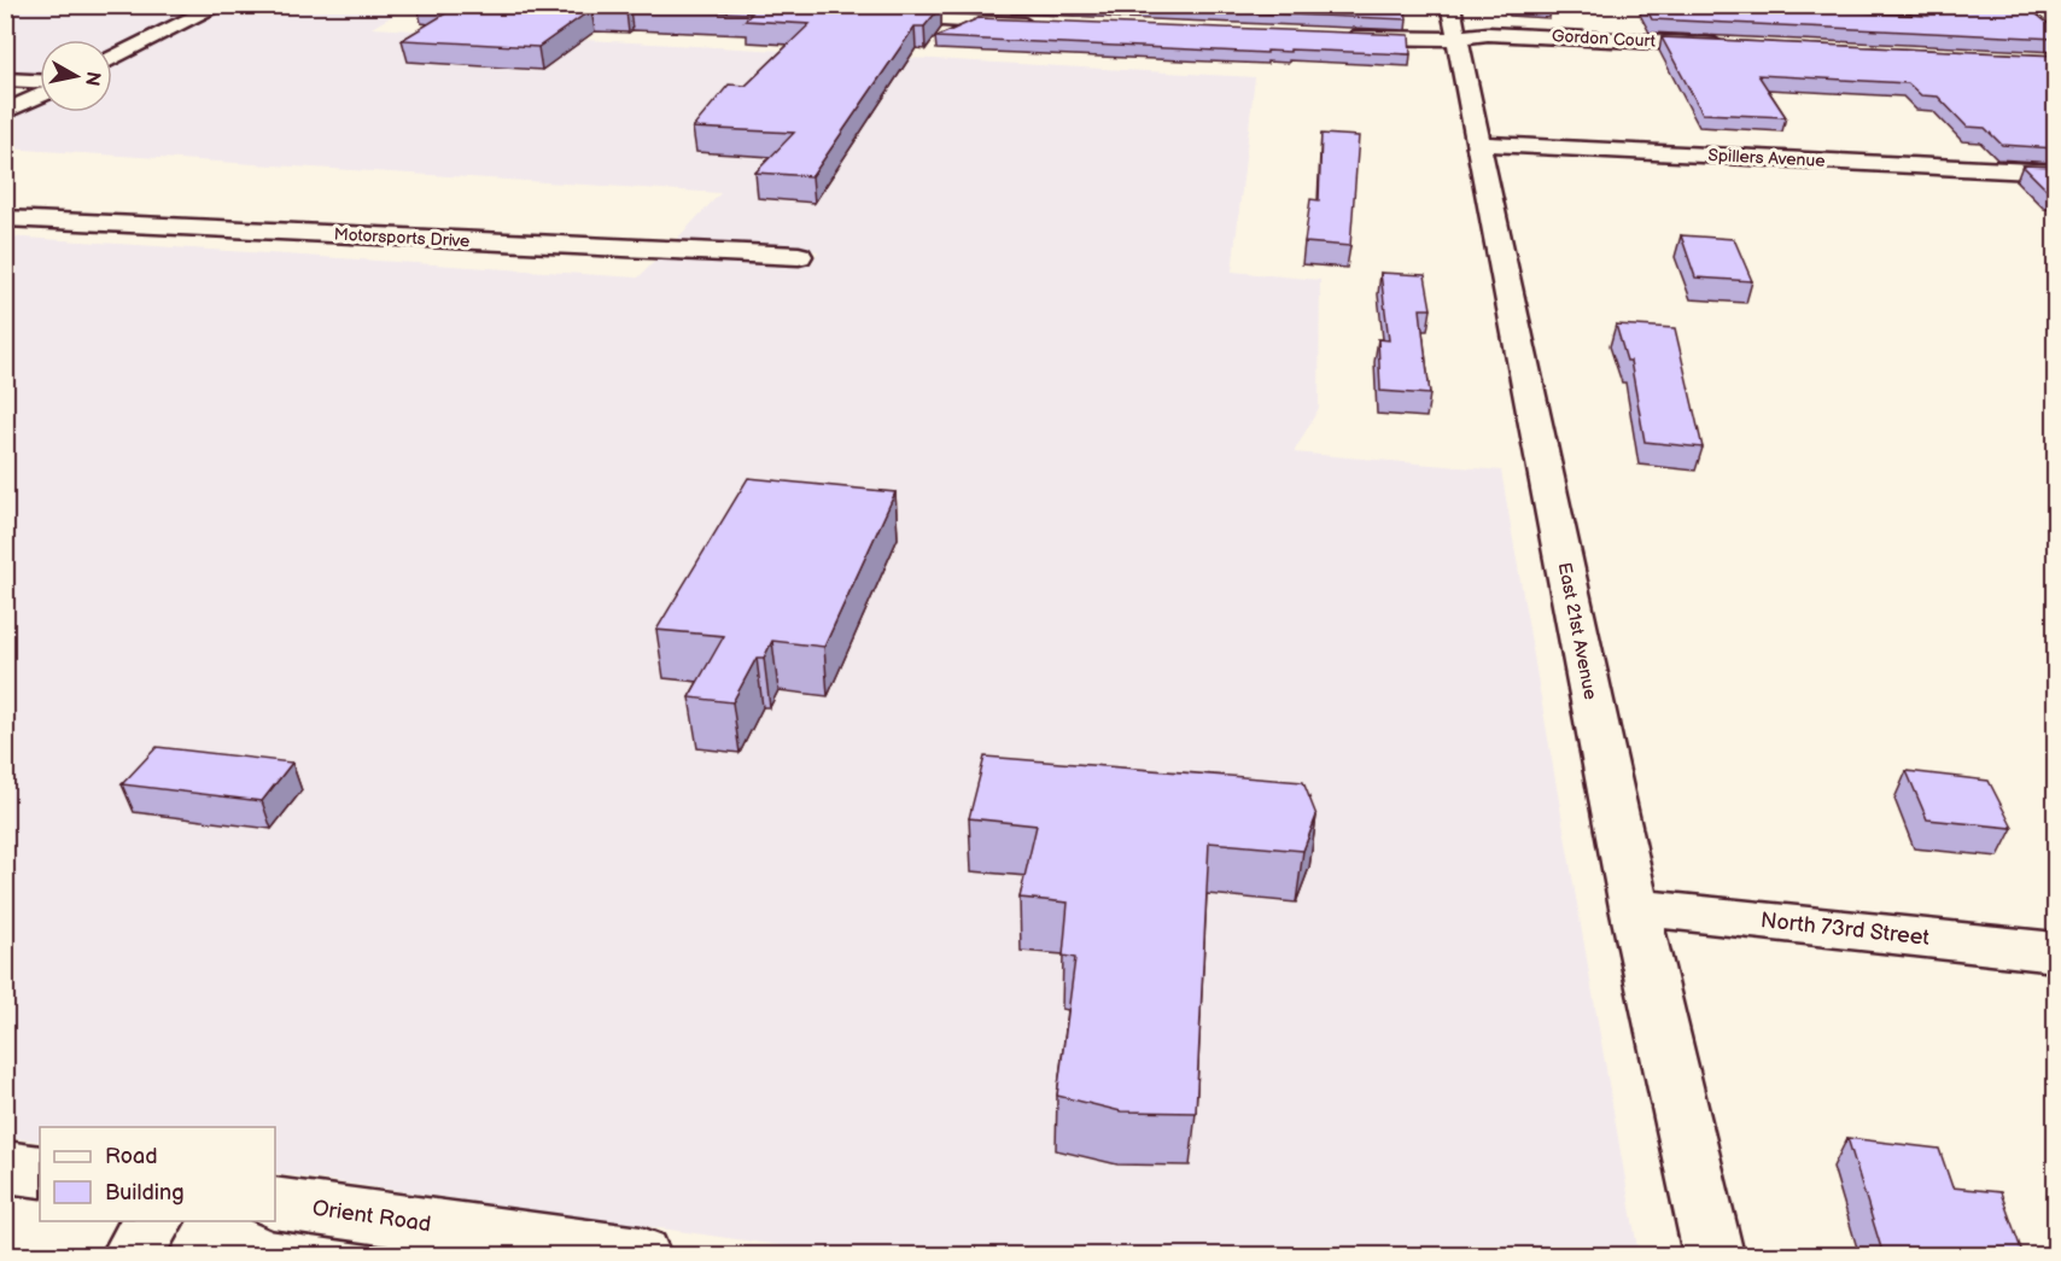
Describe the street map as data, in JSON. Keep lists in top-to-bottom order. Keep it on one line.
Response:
{"streets":{"street":["Gordon Court","Spillers Avenue","Motorsports Drive","East 21st Avenue","North 73rd Street","Orient Road"]},"crossings":[["Gordon Court","East 21st Avenue"],["Spillers Avenue","East 21st Avenue"],["East 21st Avenue","North 73rd Street"]],"legend":["Road","Building"],"north":"right"}
